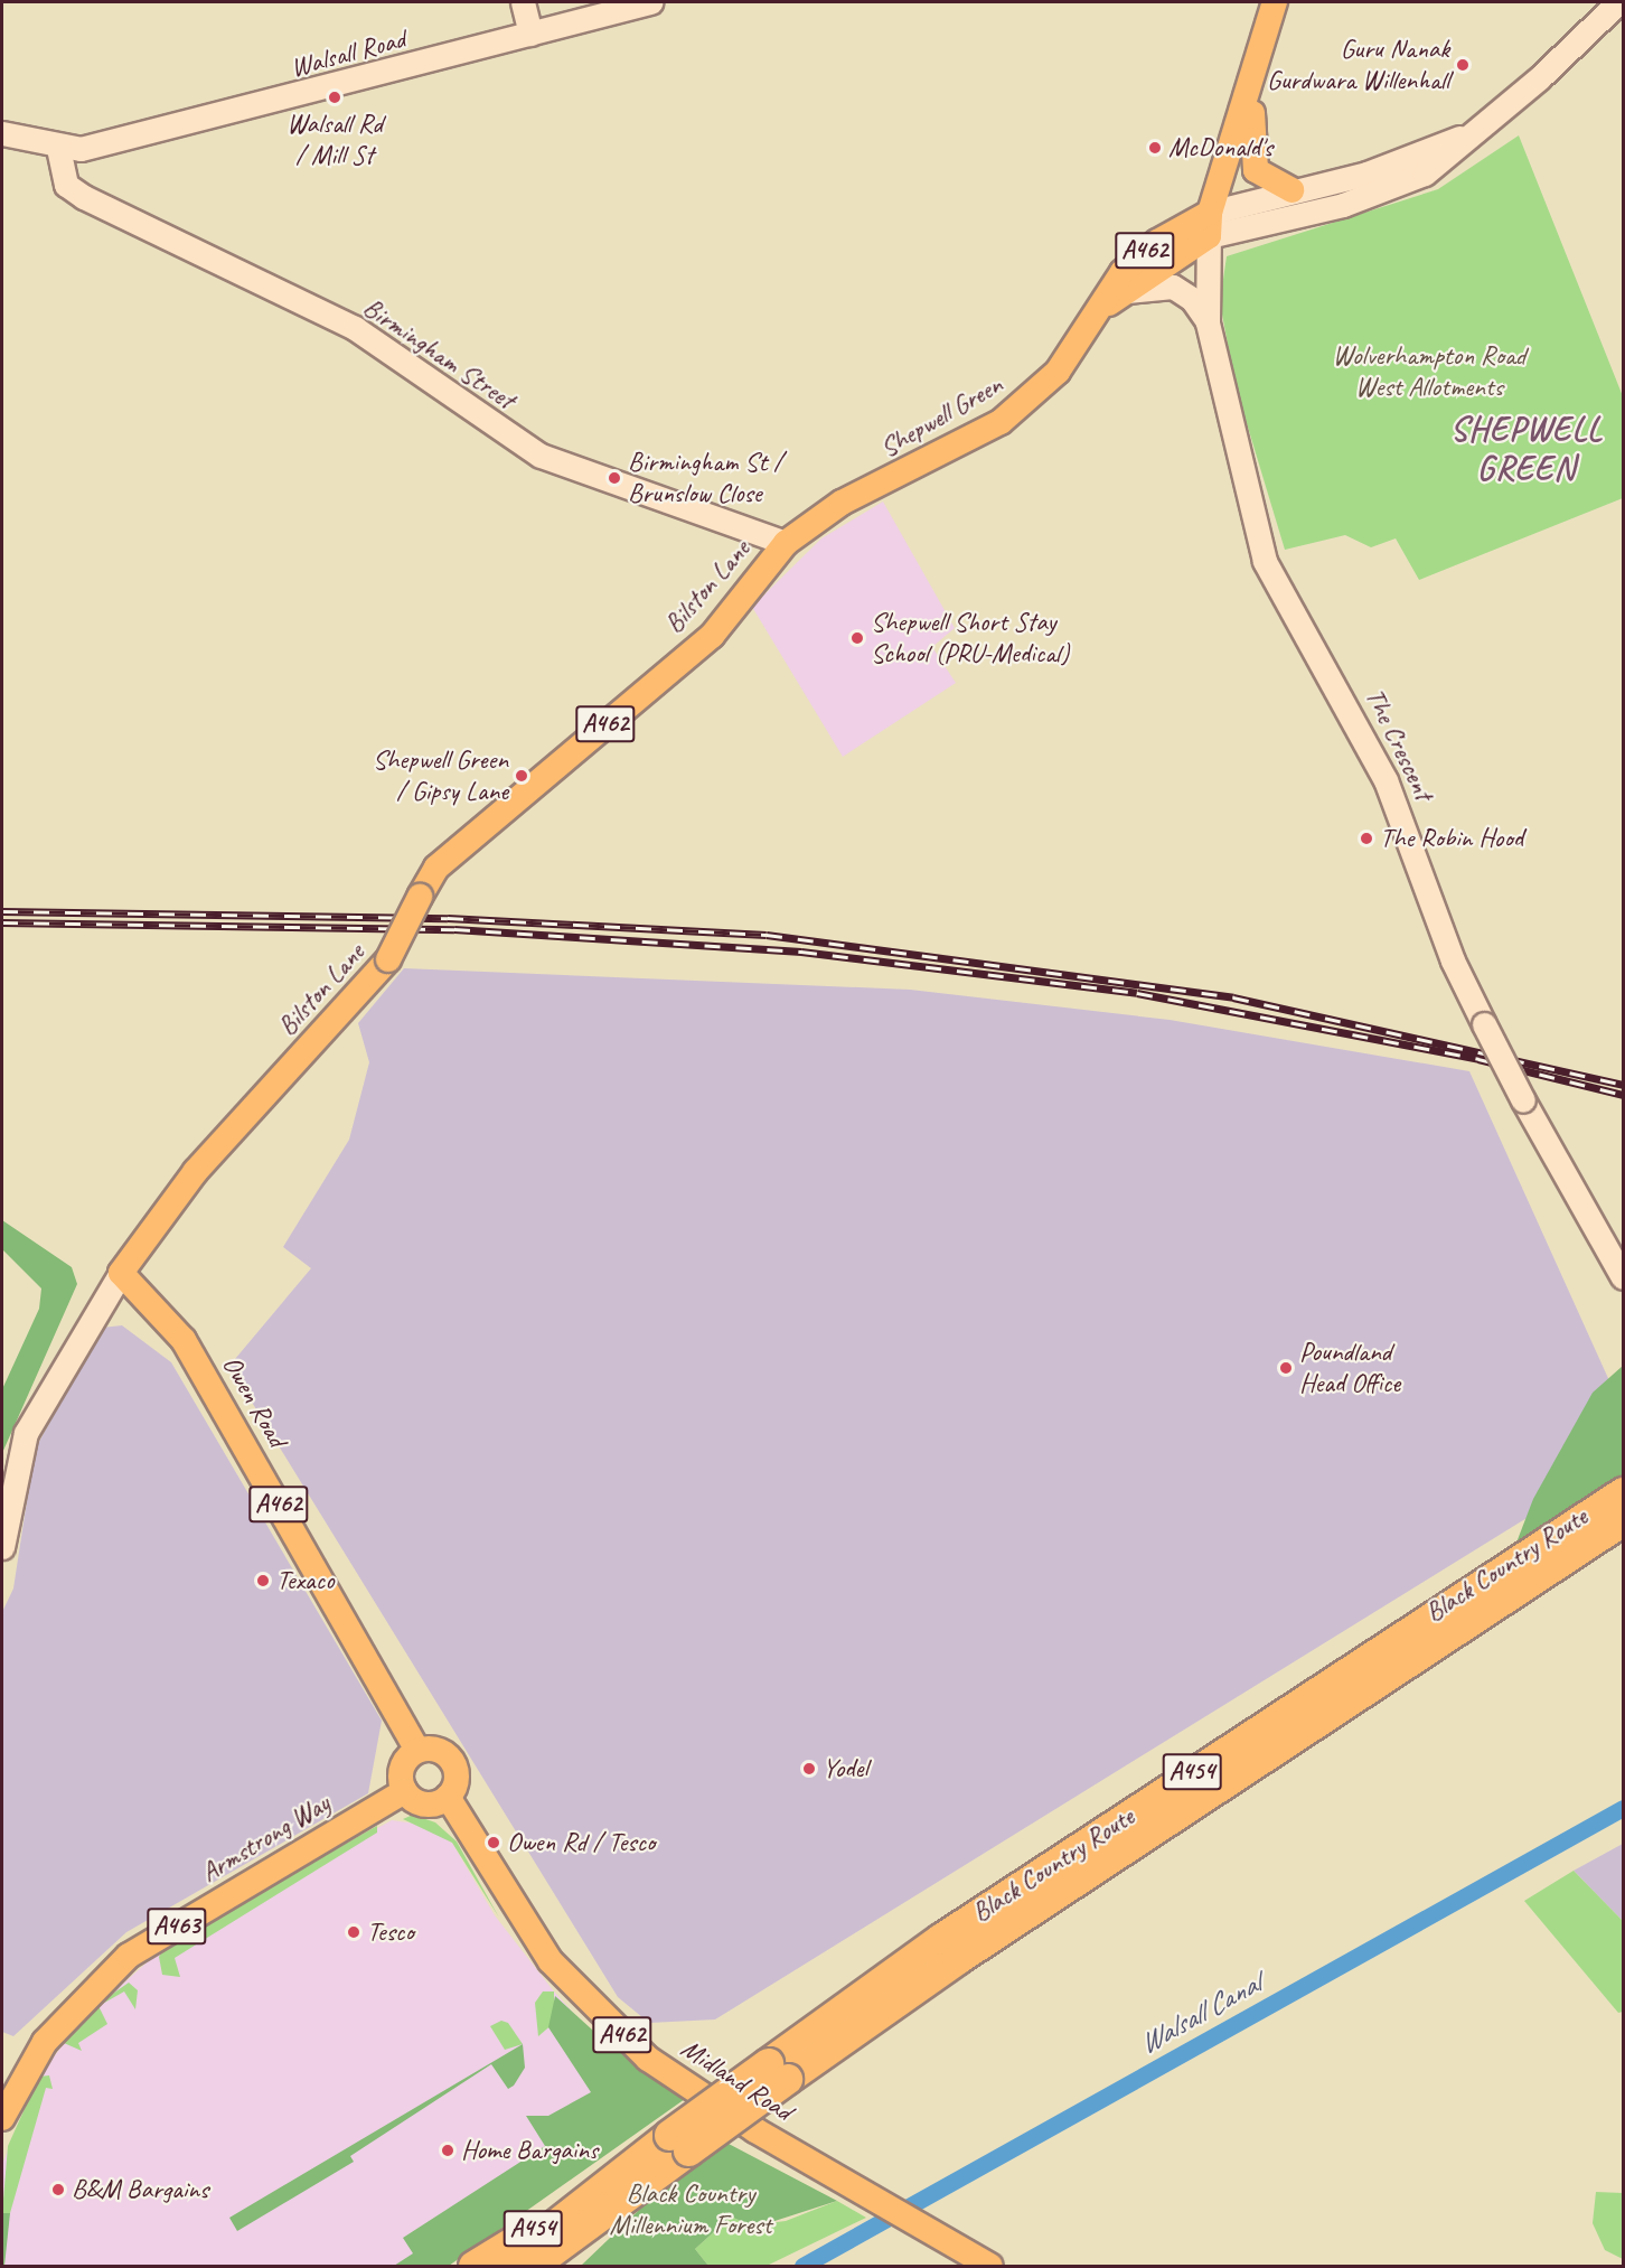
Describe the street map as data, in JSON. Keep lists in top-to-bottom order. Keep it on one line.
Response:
{"streets":{"highway":["Black Country Route","A454"],"main road":["A462","Shepwell Green","Bilston Lane","Owen Road","Armstrong Way","A463","Midland Road"],"street":["Walsall Road","Birmingham Street","The Crescent"]},"crossings":[["Walsall Road","Birmingham Street"],["A462","Shepwell Green"],["A462","The Crescent"],["Birmingham Street","Shepwell Green"],["Birmingham Street","Bilston Lane"],["Shepwell Green","Bilston Lane"],["Shepwell Green","The Crescent"],["Bilston Lane","Owen Road"],["Owen Road","Armstrong Way"],["Owen Road","Midland Road"],["Black Country Route","A454"],["Armstrong Way","Midland Road"]],"districts":["SHEPWELL GREEN"],"water":["Walsall Canal"],"parks":["Wolverhampton Road West Allotments","Black Country Millennium Forest"],"places":["Guru Nanak Gurdwara Willenhall","Walsall Rd / Mill St","McDonald's","Birmingham St / Brunslow Close","Shepwell Short Stay School (PRU-Medical)","Shepwell Green / Gipsy Lane","The Robin Hood","Poundland Head Office","Texaco","Yodel","Owen Rd / Tesco","Tesco","Home Bargains","B&M Bargains"]}
